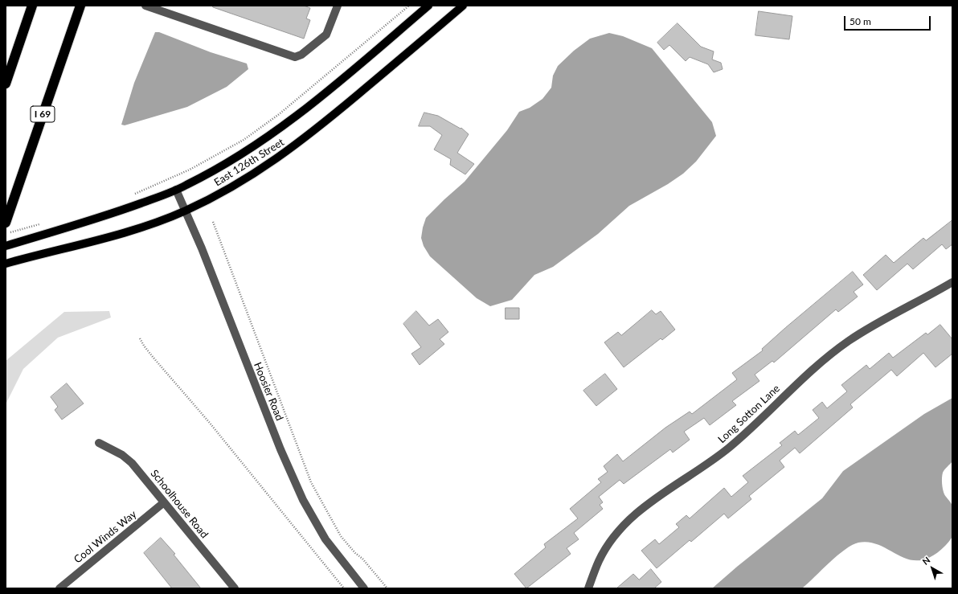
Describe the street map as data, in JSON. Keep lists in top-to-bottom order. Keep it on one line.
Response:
{"streets":{"highway":["I 69"],"main road":["East 126th Street"],"street":["Hoosier Road","Long Sotton Lane","Schoolhouse Road","Cool Winds Way"]},"crossings":[["East 126th Street","Hoosier Road"],["Schoolhouse Road","Cool Winds Way"]],"scale_bar":"50 m","north":"top left"}
